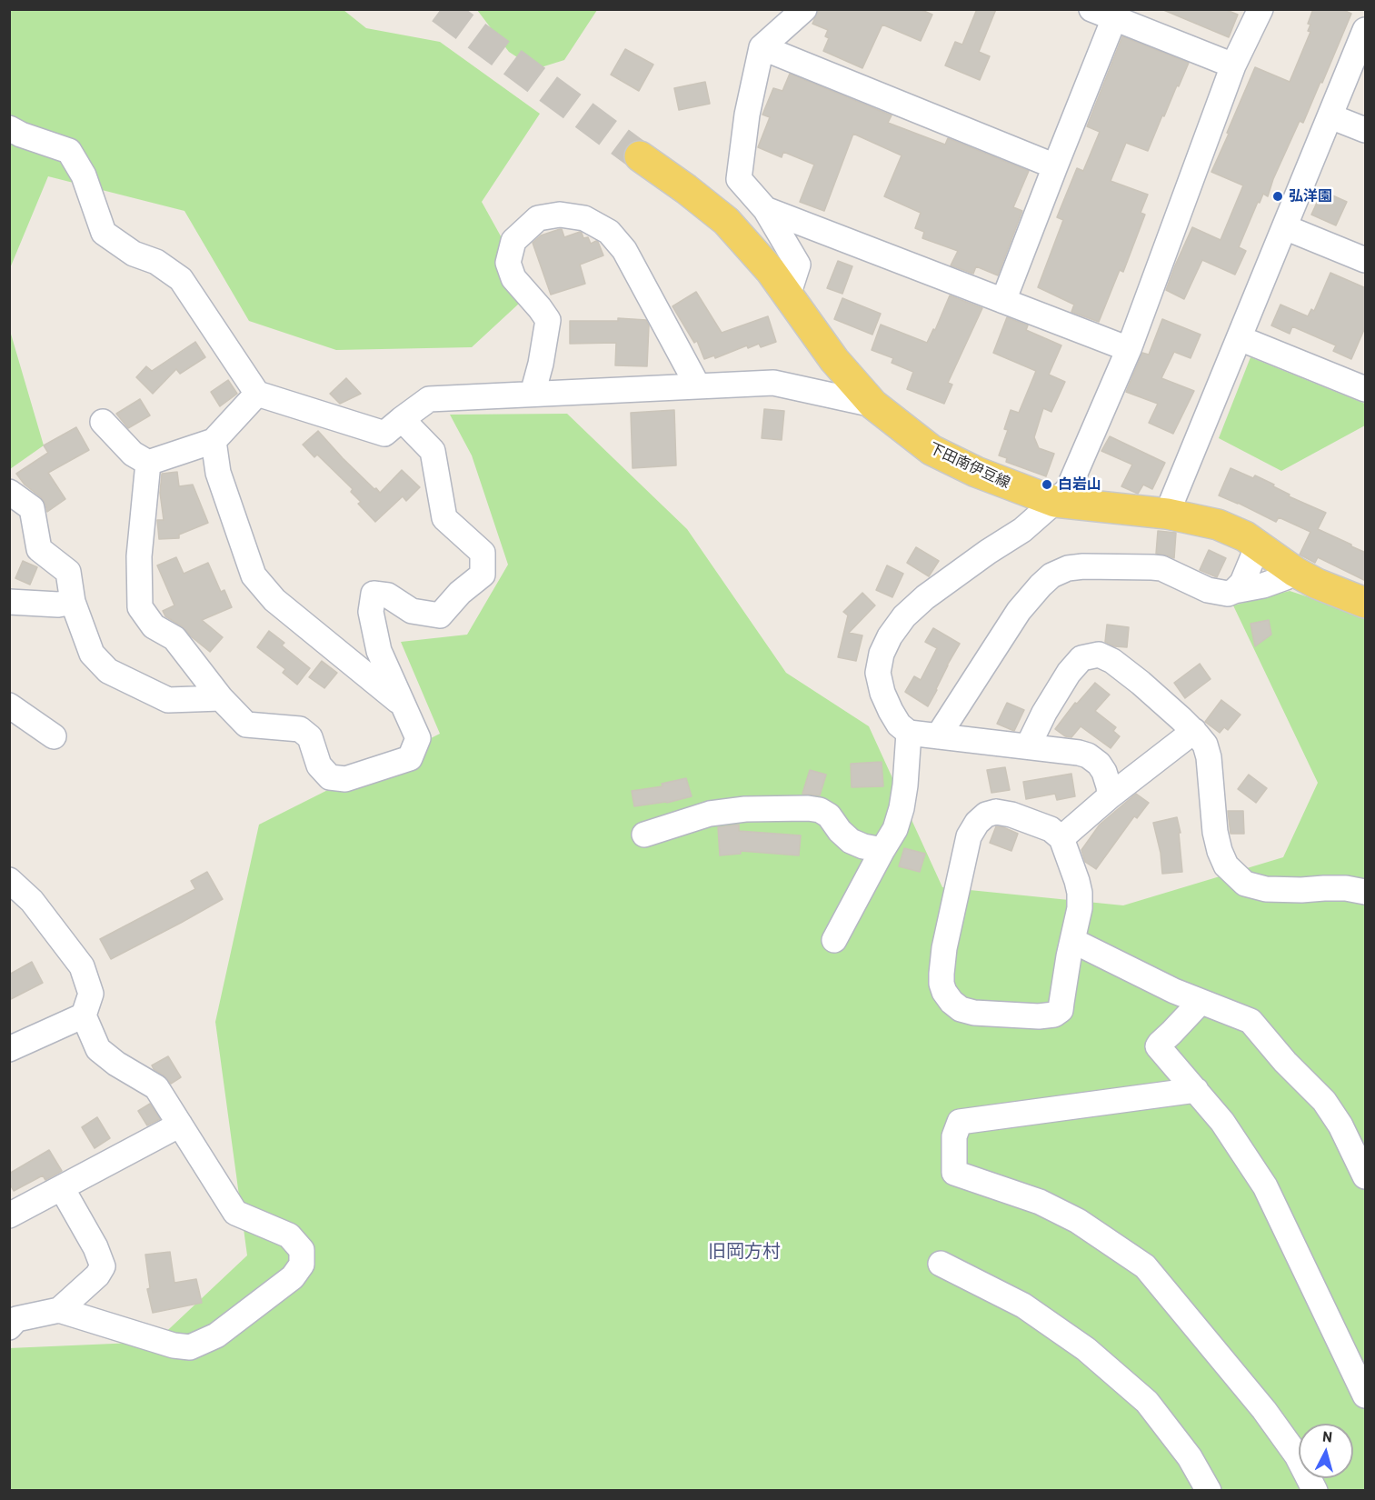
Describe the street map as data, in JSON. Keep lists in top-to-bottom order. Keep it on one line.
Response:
{"streets":{"main road":["下田南伊豆線"]},"districts":["旧岡方村"],"places":["弘洋園","白岩山"],"north":"top"}
